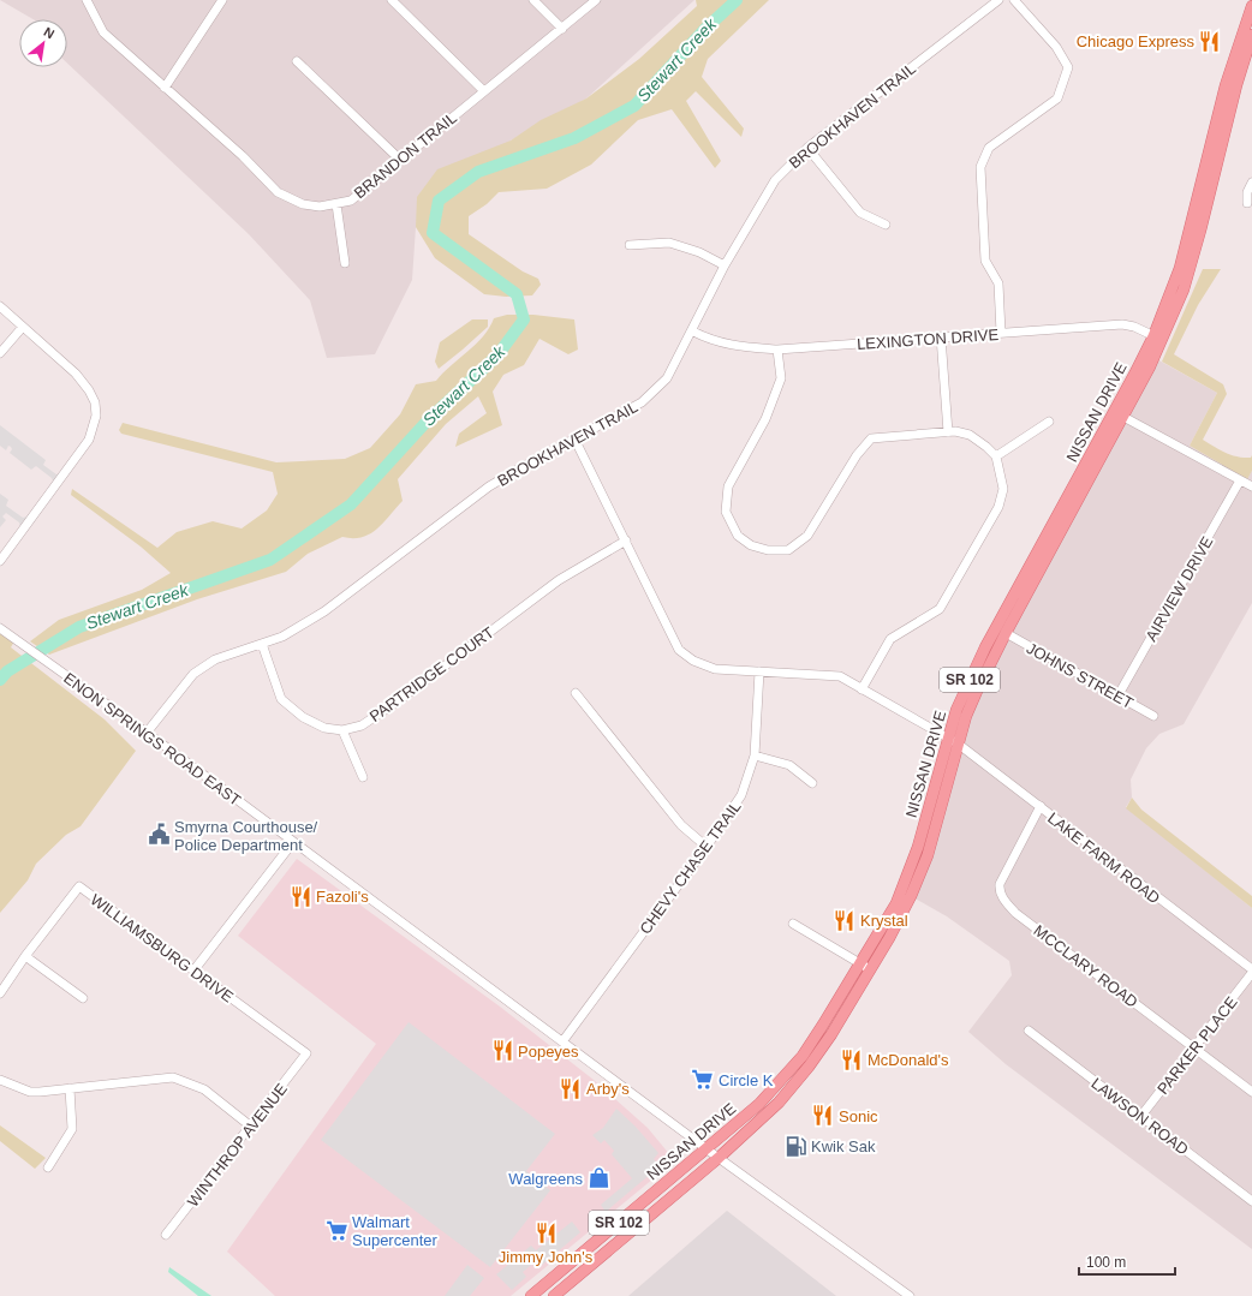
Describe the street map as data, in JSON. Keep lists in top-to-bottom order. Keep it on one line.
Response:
{"streets":{"main road":["NISSAN DRIVE","SR 102"],"street":["BROOKHAVEN TRAIL","BRANDON TRAIL","LEXINGTON DRIVE","AIRVIEW DRIVE","PARTRIDGE COURT","JOHNS STREET","ENON SPRINGS ROAD EAST","LAKE FARM ROAD","CHEVY CHASE TRAIL","WILLIAMSBURG DRIVE","MCCLARY ROAD","PARKER PLACE","LAWSON ROAD","WINTHROP AVENUE"]},"crossings":[["BROOKHAVEN TRAIL","LEXINGTON DRIVE"],["BROOKHAVEN TRAIL","PARTRIDGE COURT"],["BROOKHAVEN TRAIL","ENON SPRINGS ROAD EAST"],["LEXINGTON DRIVE","NISSAN DRIVE"],["NISSAN DRIVE","JOHNS STREET"],["NISSAN DRIVE","ENON SPRINGS ROAD EAST"],["NISSAN DRIVE","LAKE FARM ROAD"],["AIRVIEW DRIVE","JOHNS STREET"],["PARTRIDGE COURT","LAKE FARM ROAD"],["ENON SPRINGS ROAD EAST","CHEVY CHASE TRAIL"],["LAKE FARM ROAD","CHEVY CHASE TRAIL"],["LAKE FARM ROAD","MCCLARY ROAD"],["LAKE FARM ROAD","PARKER PLACE"],["WILLIAMSBURG DRIVE","WINTHROP AVENUE"],["MCCLARY ROAD","PARKER PLACE"],["PARKER PLACE","LAWSON ROAD"]],"water":["Stewart Creek"],"places":{"restaurant":["Chicago Express","Fazoli's","Krystal","Popeyes","McDonald's","Arby's","Sonic","Jimmy John's"],"public building":["Smyrna Courthouse/ Police Department"],"supermarket":["Circle K","Walmart Supercenter"],"fuel station":["Kwik Sak"],"shop":["Walgreens"]},"scale_bar":"100 m","north":"top right"}
